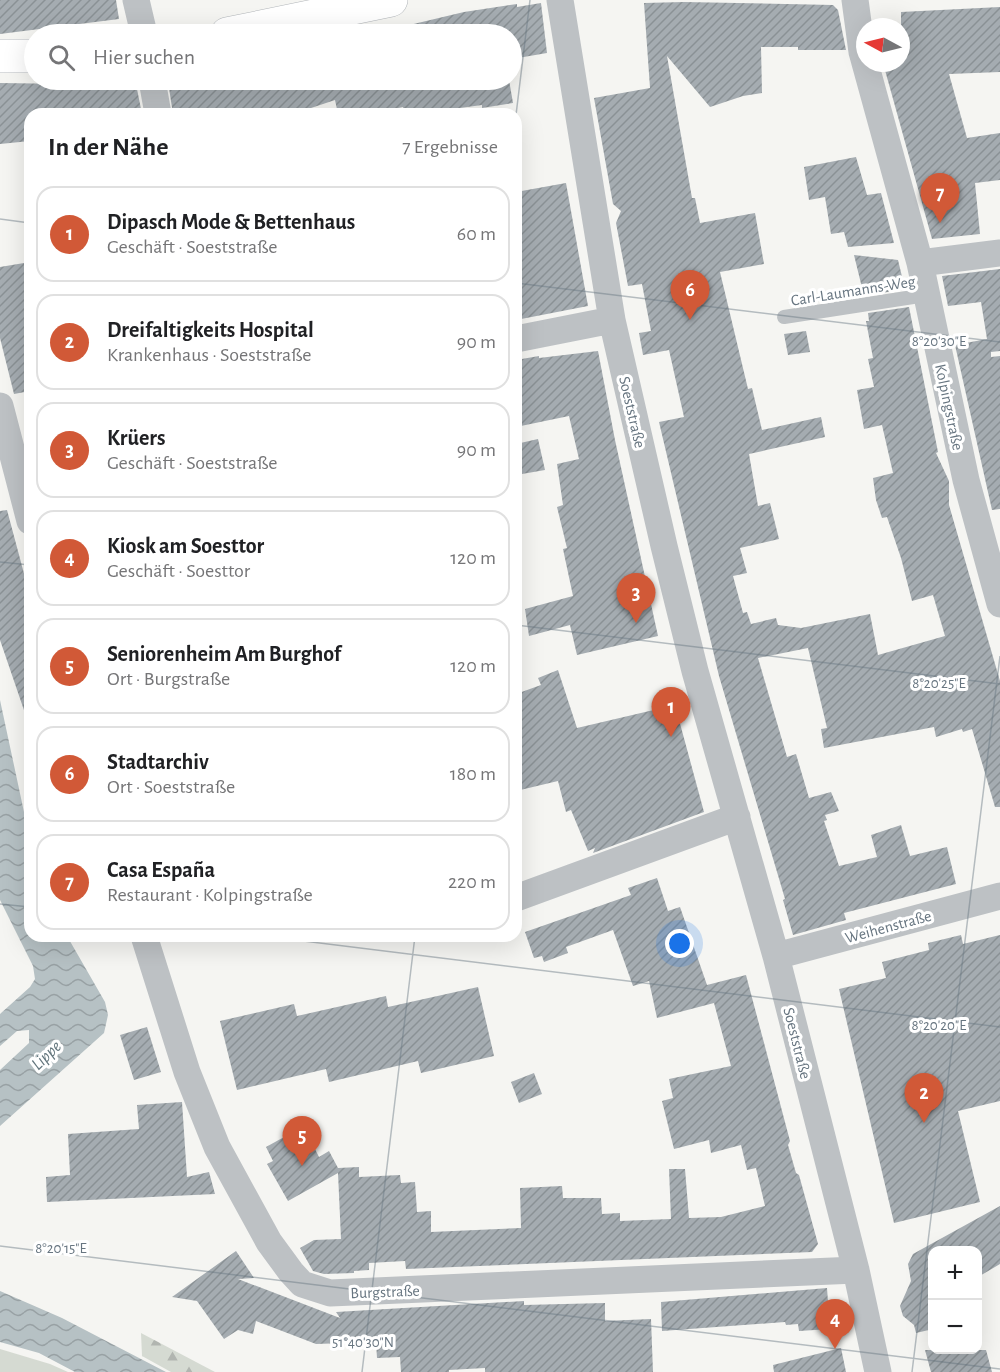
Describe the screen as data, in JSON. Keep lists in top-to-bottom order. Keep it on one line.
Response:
{"streets":{"street":["Kolpingstraße","Soeststraße","Weihenstraße","Burgstraße"],"lane":["Carl-Laumanns-Weg"]},"crossings":[["Carl-Laumanns-Weg","Kolpingstraße"],["Soeststraße","Weihenstraße"],["Soeststraße","Burgstraße"]],"water":["Lippe"],"north":"left","page":{"search":"Hier suchen","heading":["In der Nähe","7 Ergebnisse"],"pins":["7","6","3","1","2","5","4"],"list":[{"mark":"1","name":"Dipasch Mode & Bettenhaus","note":"Geschäft · Soeststraße","value":"60 m"},{"mark":"2","name":"Dreifaltigkeits Hospital","note":"Krankenhaus · Soeststraße","value":"90 m"},{"mark":"3","name":"Krüers","note":"Geschäft · Soeststraße","value":"90 m"},{"mark":"4","name":"Kiosk am Soesttor","note":"Geschäft · Soesttor","value":"120 m"},{"mark":"5","name":"Seniorenheim Am Burghof","note":"Ort · Burgstraße","value":"120 m"},{"mark":"6","name":"Stadtarchiv","note":"Ort · Soeststraße","value":"180 m"},{"mark":"7","name":"Casa España","note":"Restaurant · Kolpingstraße","value":"220 m"}],"map_buttons":["+","−"]},"coordinates":["8°20'30\"E","8°20'25\"E","8°20'20\"E","8°20'15\"E","51°40'30\"N"]}
